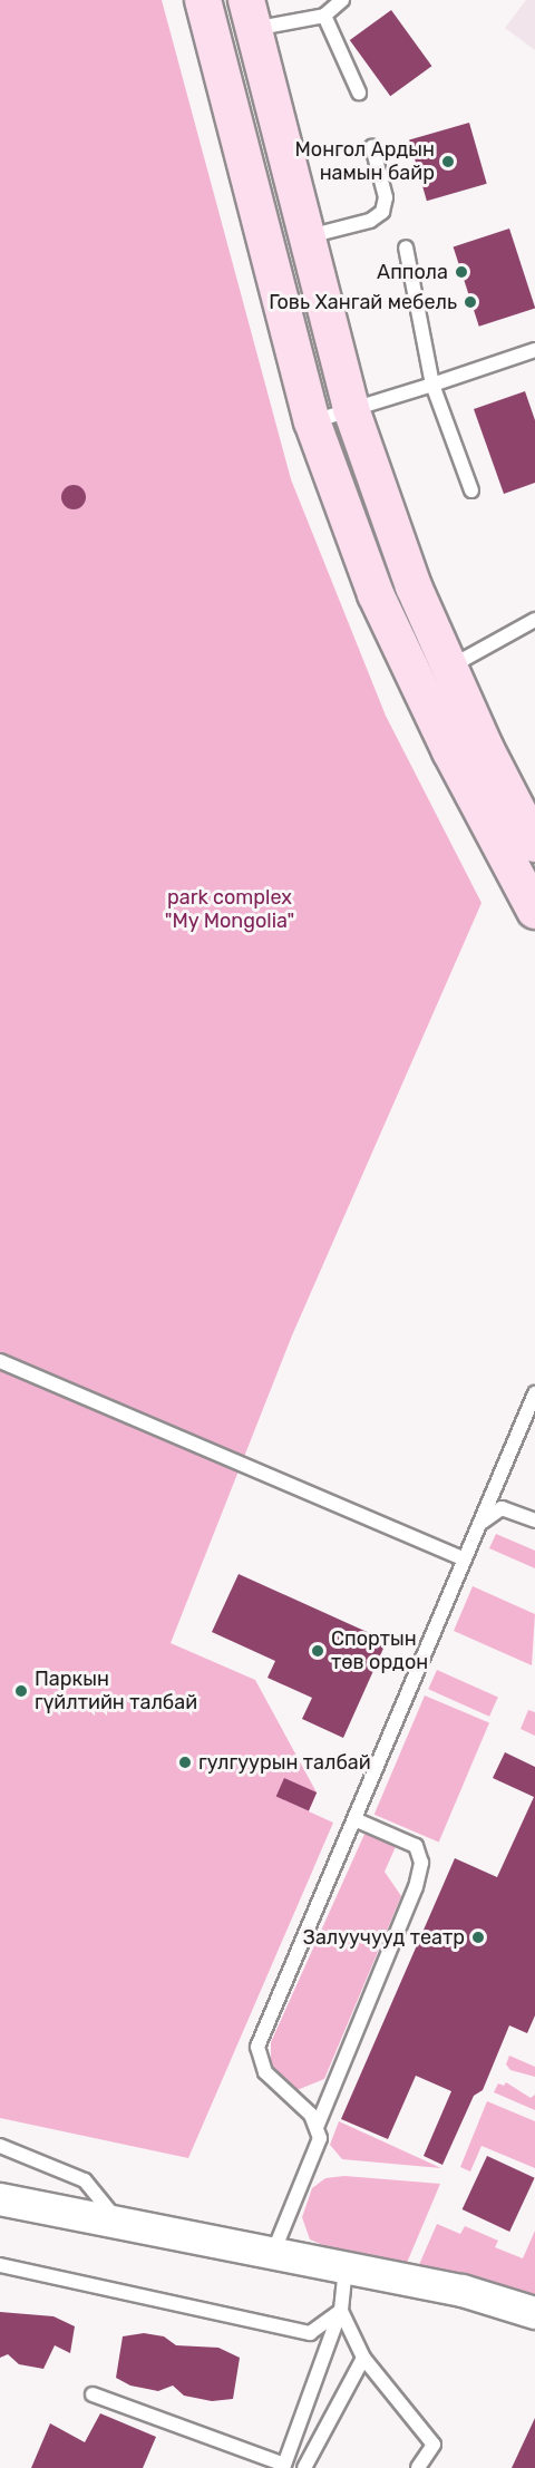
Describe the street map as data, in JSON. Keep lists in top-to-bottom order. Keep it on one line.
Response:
{"parks":["park complex \"My Mongolia\""],"places":["Монгол Ардын намын байр","Аппола","Говь Хангай мебель","Спортын төв ордон","Паркын гүйлтийн талбай","гулгуурын талбай","Залуучууд театр"]}
